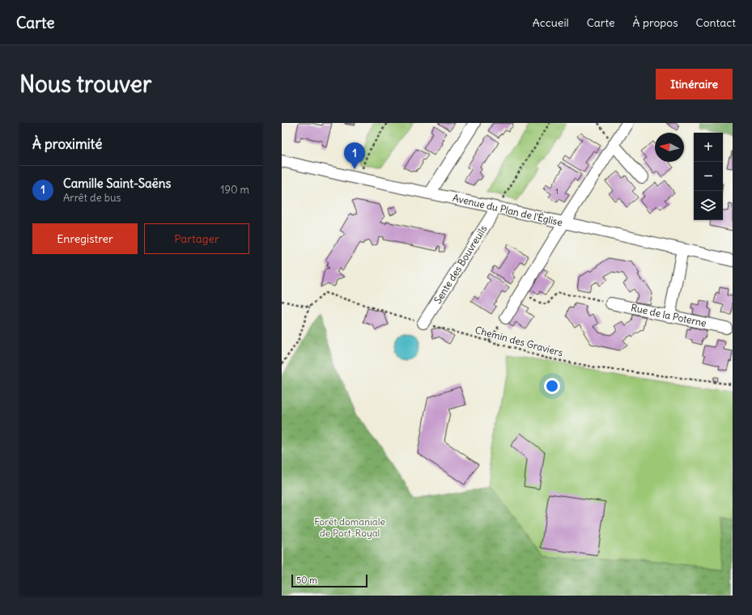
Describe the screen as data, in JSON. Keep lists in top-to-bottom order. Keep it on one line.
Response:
{"streets":{"street":["Avenue du Plan de l'Église","Sente des Bouvreuils","Rue de la Poterne"],"path":["Chemin des Graviers"]},"crossings":[["Avenue du Plan de l'Église","Sente des Bouvreuils"],["Sente des Bouvreuils","Chemin des Graviers"]],"parks":["Forêt domaniale de Port-Royal"],"house_numbers":["1"],"scale_bar":"50 m","north":"left","page":{"header":"Carte","nav":["Accueil","Carte","À propos","Contact"],"buttons":["Itinéraire",["Enregistrer","Partager"]],"title":"Nous trouver","heading":"À proximité","map_buttons":["+","−"],"pins":"1","list":[{"mark":"1","name":"Camille Saint-Saëns","note":"Arrêt de bus","value":"190 m"}],"scale":"50 m"}}
